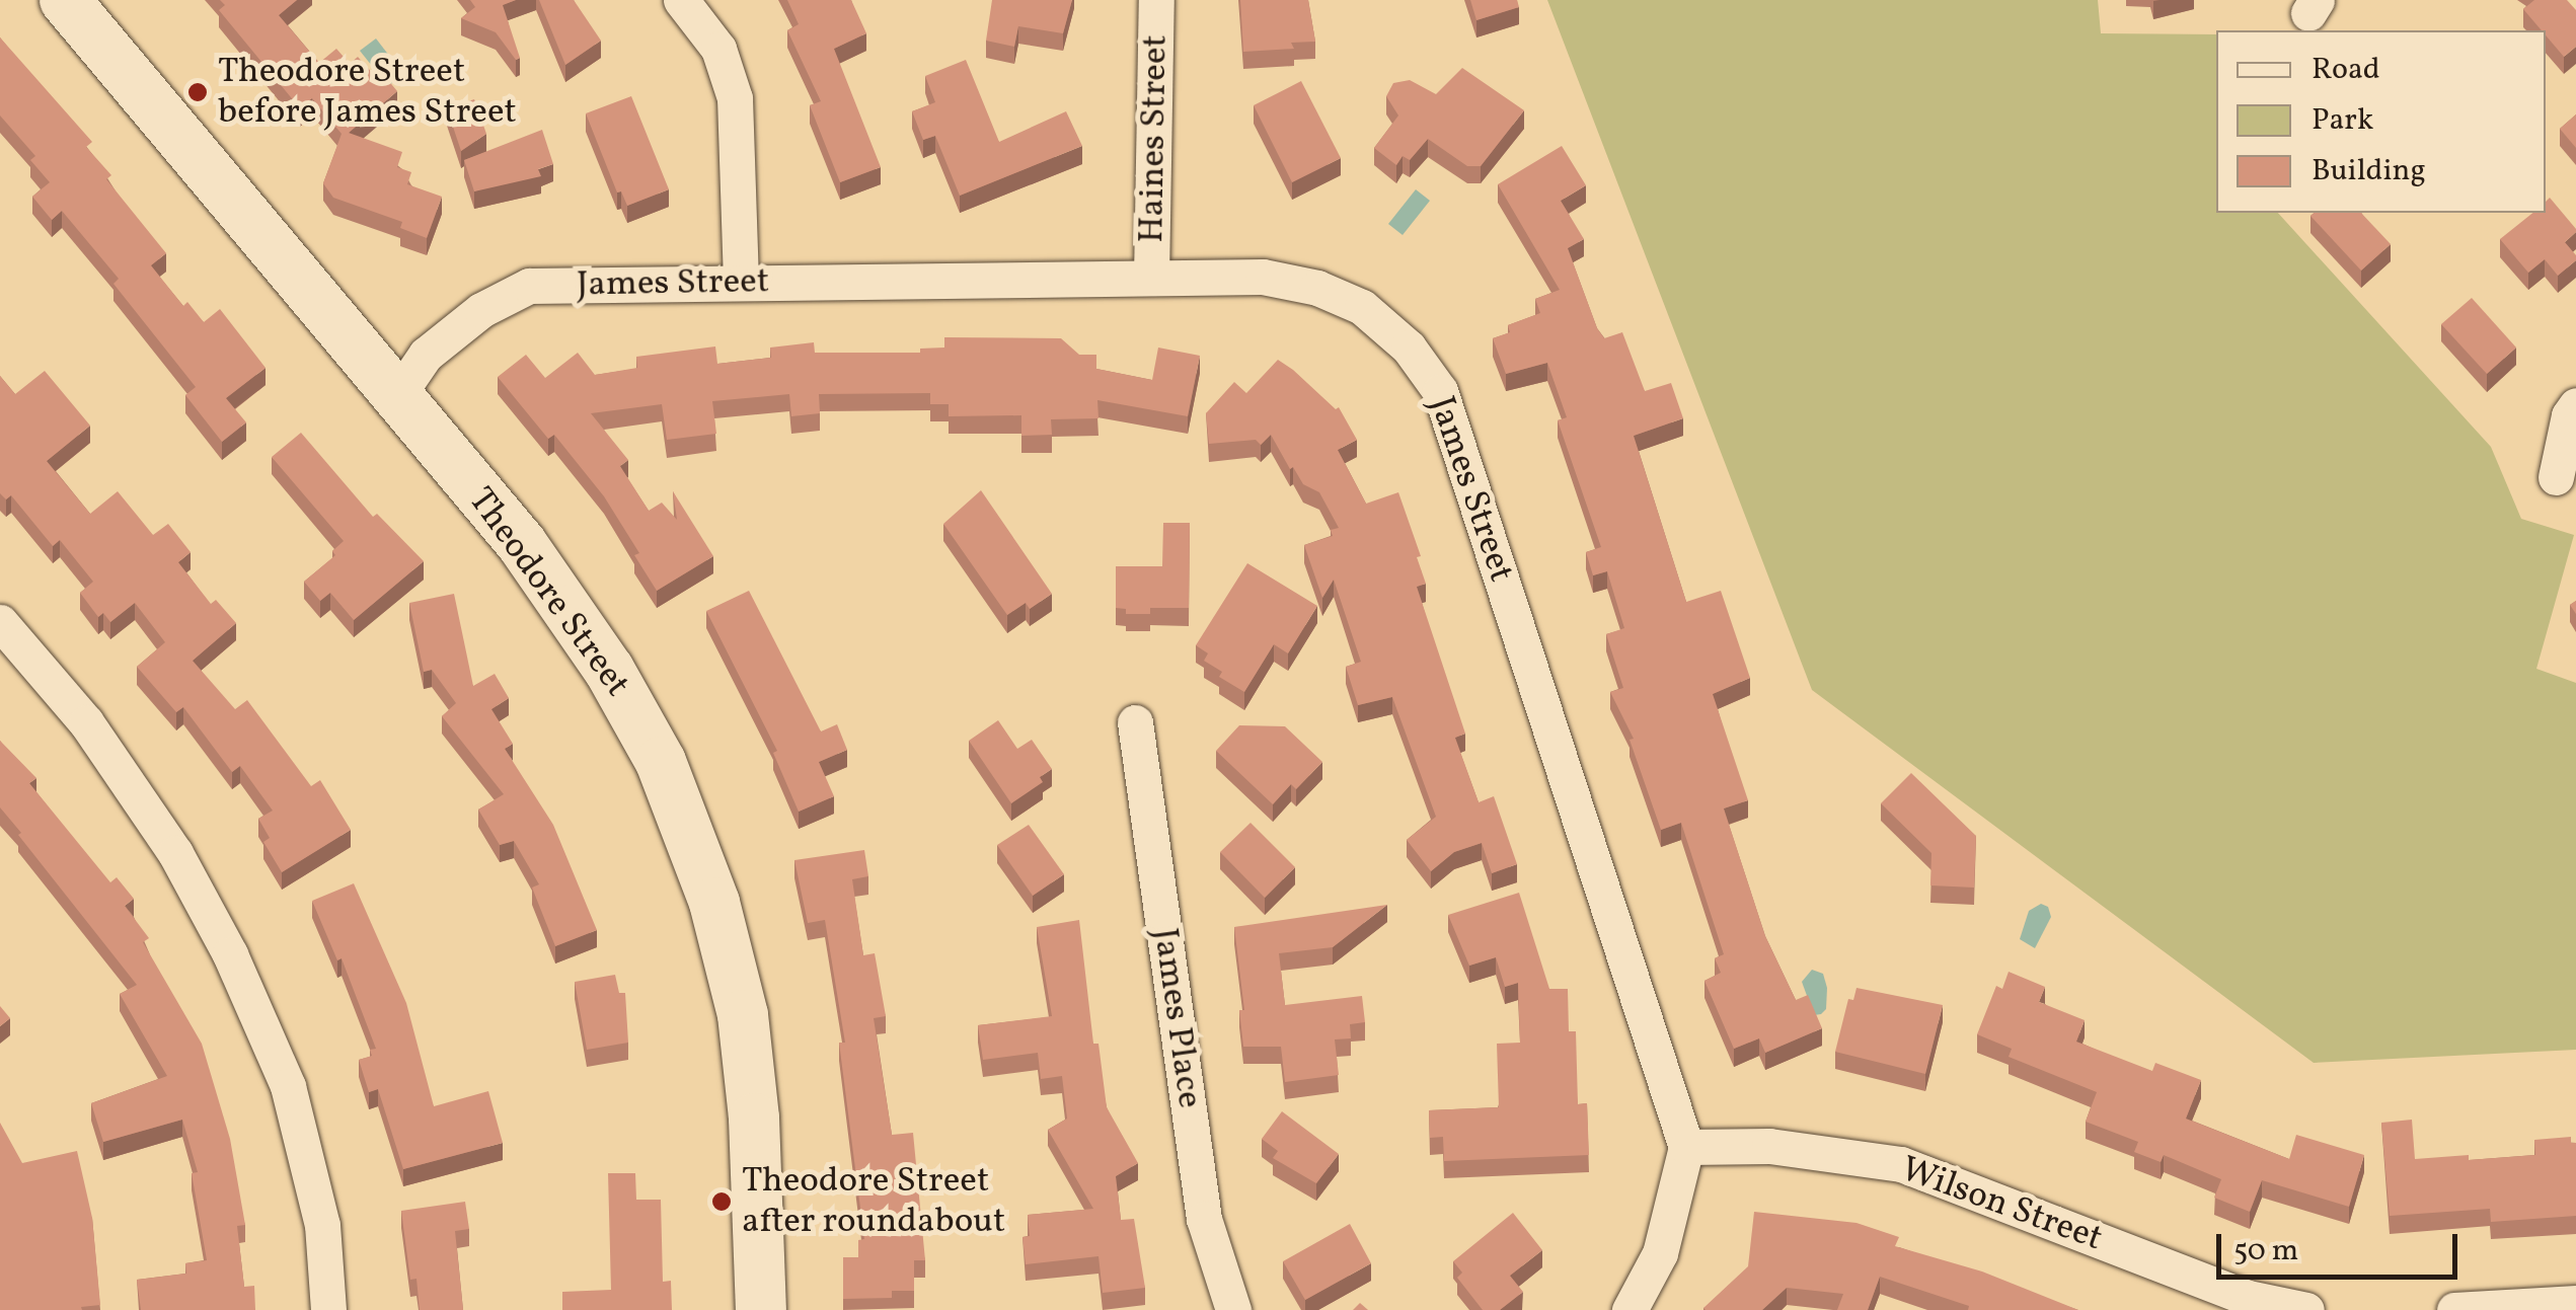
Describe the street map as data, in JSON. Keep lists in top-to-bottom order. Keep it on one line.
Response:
{"streets":{"main road":["Theodore Street"],"street":["Haines Street","James Street","James Place","Wilson Street"]},"crossings":[["Haines Street","James Street"],["James Street","Theodore Street"],["James Street","Wilson Street"]],"places":["Theodore Street before James Street","Theodore Street after roundabout"],"legend":["Road","Park","Building"],"scale_bar":"50 m"}
